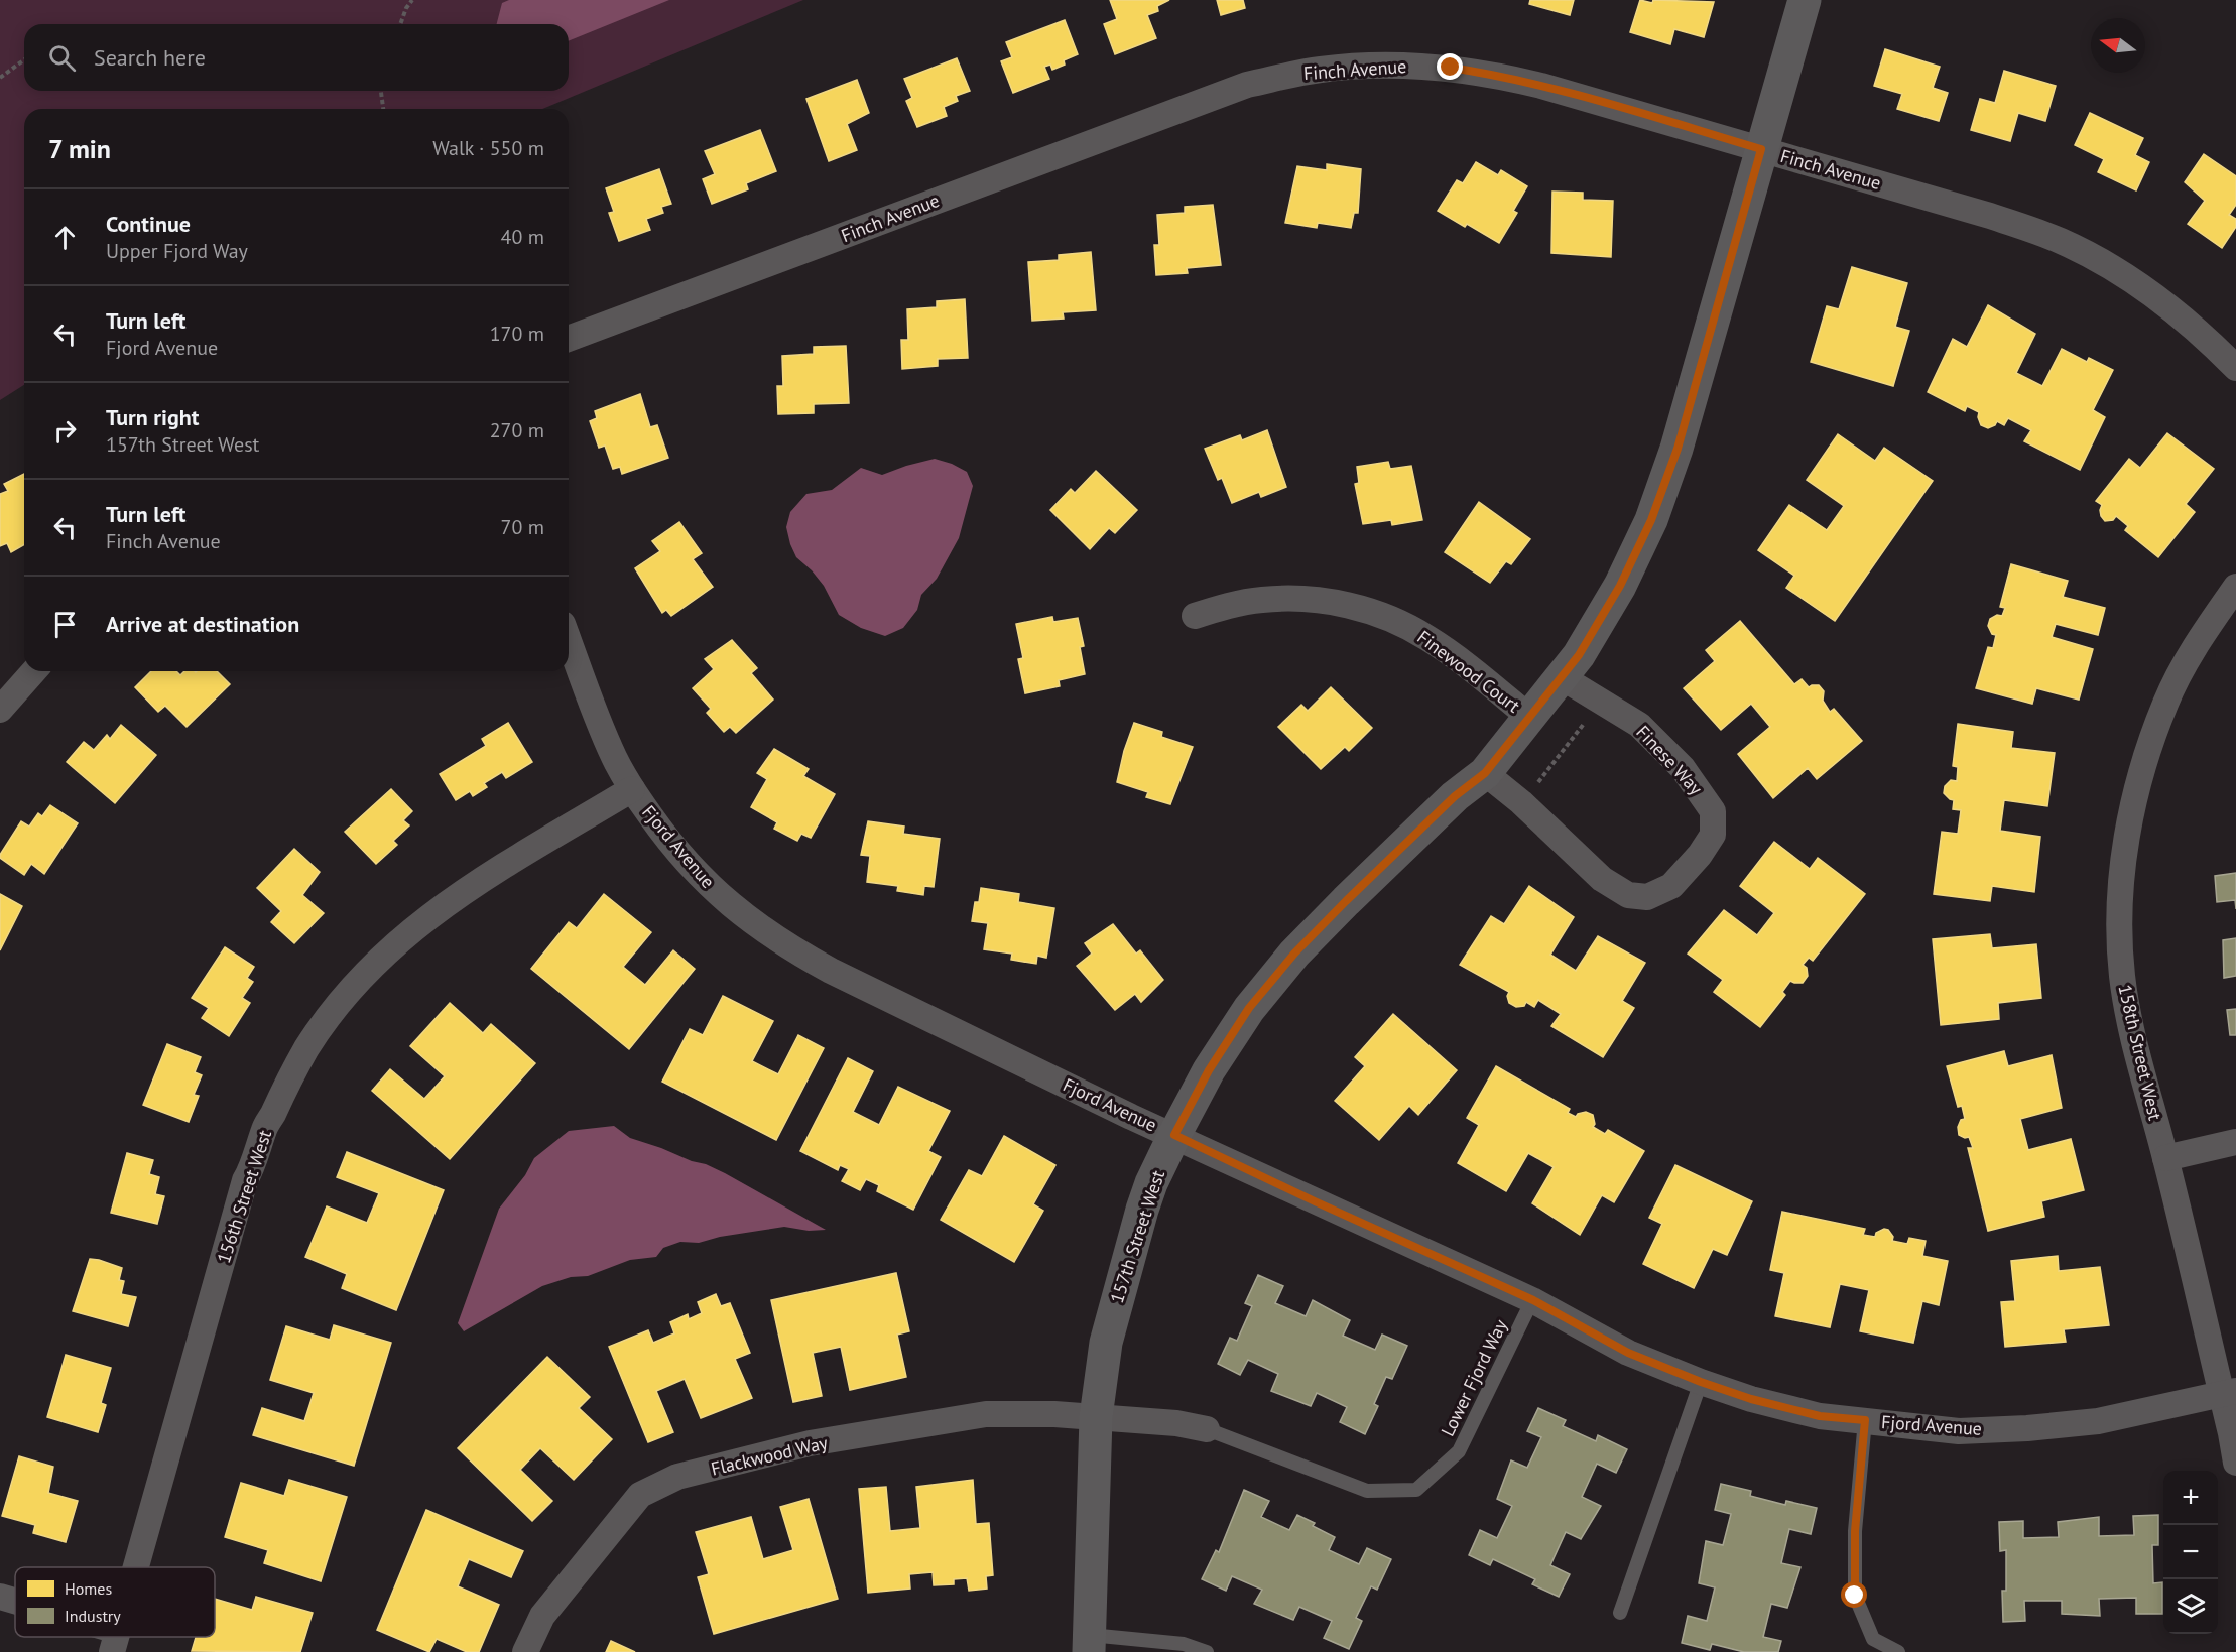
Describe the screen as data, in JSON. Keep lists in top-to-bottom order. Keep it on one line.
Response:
{"streets":{"street":["Finch Avenue","Finewood Court","Finese Way","Fjord Avenue","158th Street West","156th Street West","157th Street West","Flackwood Way"],"lane":["Lower Fjord Way"]},"crossings":[["Finch Avenue","157th Street West"],["Finewood Court","157th Street West"],["Finese Way","157th Street West"],["Fjord Avenue","158th Street West"],["Fjord Avenue","156th Street West"],["Fjord Avenue","157th Street West"],["Fjord Avenue","Lower Fjord Way"],["157th Street West","Flackwood Way"],["Lower Fjord Way","Flackwood Way"]],"legend":["Homes","Industry"],"north":"left","page":{"search":"Search here","heading":["7 min","Walk · 550 m"],"list":[["Continue","Upper Fjord Way","40 m"],["Turn left","Fjord Avenue","170 m"],["Turn right","157th Street West","270 m"],["Turn left","Finch Avenue","70 m"],"Arrive at destination"],"map_buttons":["+","−"]}}
